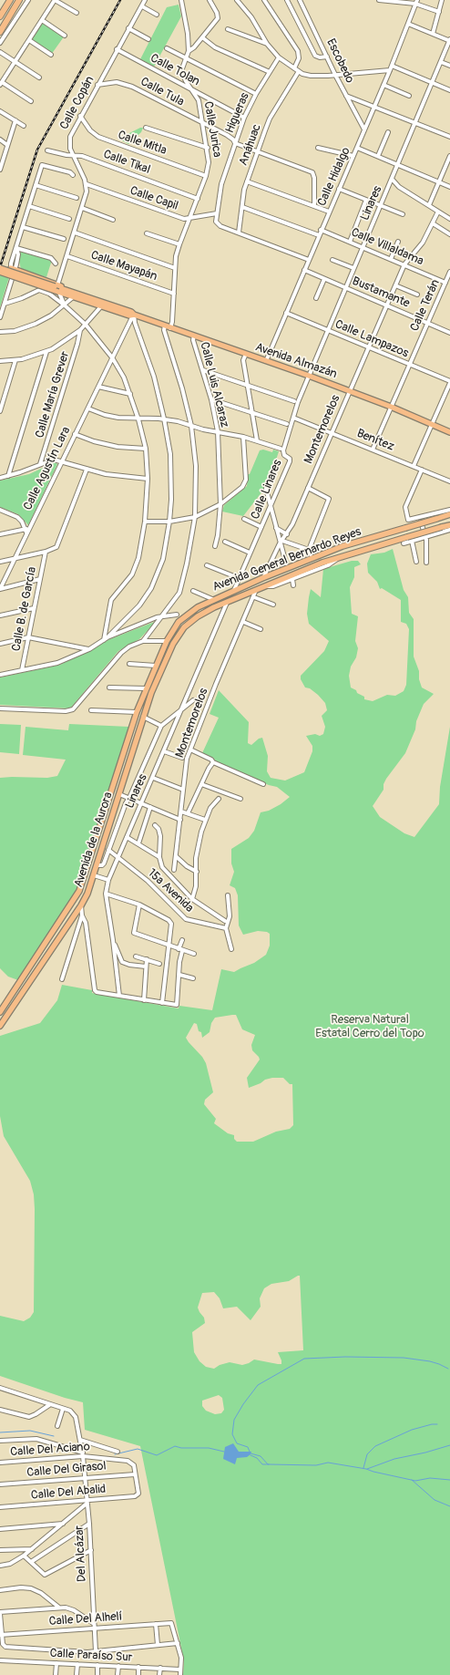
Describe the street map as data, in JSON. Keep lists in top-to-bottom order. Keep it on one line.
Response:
{"streets":{"main road":["Avenida Almazán","Avenida General Bernardo Reyes","Avenida de la Aurora"],"street":["Escobedo","Calle Tolan","Calle Tula","Calle Copán","Higueras","Calle Jurica","Calle Mitla","Anáhuac","Calle Tikal","Calle Hidalgo","Calle Capil","Linares","Calle Villaldama","Calle Mayapán","Bustamante","Calle Terán","Calle Lampazos","Calle Luis Alcaraz","Calle María Grever","Montemorelos","Benítez","Calle Agustín Lara","Calle Linares","Calle B. de García","15a Avenida","Calle Del Aciano","Calle Del Girasol","Calle Del Abalid","Del Alcázar","Calle Del Alhelí","Calle Paraíso Sur"]},"crossings":[["Escobedo","Calle Hidalgo"],["Calle Tolan","Calle Copán"],["Calle Tolan","Higueras"],["Calle Tolan","Calle Jurica"],["Calle Tula","Calle Copán"],["Calle Tula","Higueras"],["Calle Tula","Calle Jurica"],["Calle Tula","Anáhuac"],["Calle Copán","Calle Mitla"],["Calle Copán","Calle Tikal"],["Calle Copán","Calle Capil"],["Higueras","Anáhuac"],["Higueras","Calle Capil"],["Calle Jurica","Calle Mitla"],["Calle Jurica","Calle Tikal"],["Calle Jurica","Calle Capil"],["Calle Jurica","Calle Mayapán"],["Calle Jurica","Avenida Almazán"],["Calle Hidalgo","Calle Villaldama"],["Calle Hidalgo","Bustamante"],["Calle Hidalgo","Calle Lampazos"],["Calle Hidalgo","Avenida Almazán"],["Linares","Calle Villaldama"],["Linares","Bustamante"],["Linares","Calle Lampazos"],["Linares","Avenida Almazán"],["Linares","Calle Linares"],["Linares","Avenida General Bernardo Reyes"],["Linares","15a Avenida"],["Calle Villaldama","Calle Terán"],["Calle Villaldama","Montemorelos"],["Bustamante","Calle Terán"],["Bustamante","Montemorelos"],["Calle Terán","Calle Lampazos"],["Calle Terán","Avenida Almazán"],["Calle Terán","Benítez"],["Calle Lampazos","Montemorelos"],["Avenida Almazán","Calle Luis Alcaraz"],["Avenida Almazán","Montemorelos"],["Avenida Almazán","Calle Agustín Lara"],["Avenida Almazán","Calle Linares"],["Montemorelos","Benítez"],["Montemorelos","Avenida General Bernardo Reyes"],["Benítez","Calle Linares"],["Calle Linares","Avenida General Bernardo Reyes"],["Avenida General Bernardo Reyes","Avenida de la Aurora"],["Calle Del Aciano","Calle Del Girasol"],["Calle Del Aciano","Calle Del Abalid"],["Calle Del Aciano","Del Alcázar"],["Calle Del Girasol","Del Alcázar"],["Calle Del Abalid","Del Alcázar"],["Del Alcázar","Calle Del Alhelí"]],"parks":["Reserva Natural Estatal Cerro del Topo"]}
